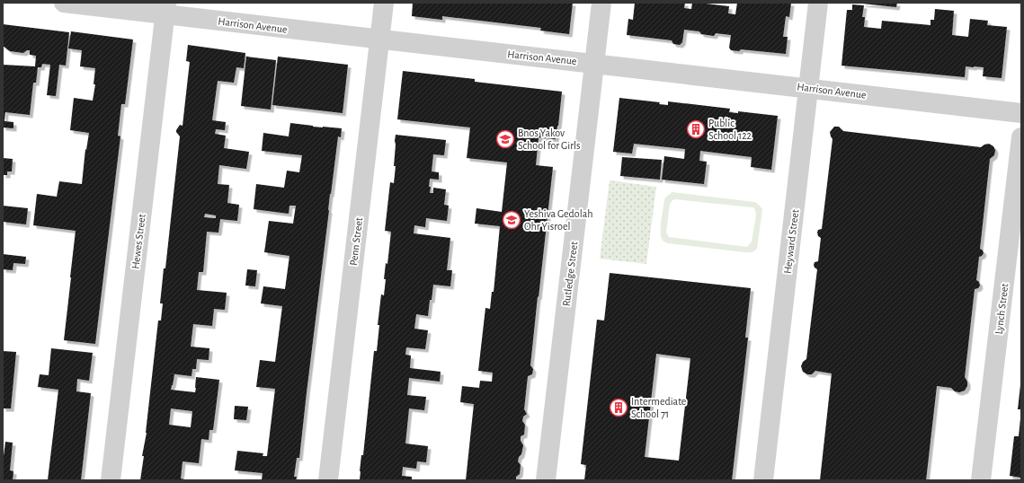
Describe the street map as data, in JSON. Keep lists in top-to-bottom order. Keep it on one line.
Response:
{"streets":{"street":["Harrison Avenue","Hewes Street","Penn Street","Heyward Street","Rutledge Street","Lynch Street"]},"crossings":[["Harrison Avenue","Hewes Street"],["Harrison Avenue","Penn Street"],["Harrison Avenue","Heyward Street"],["Harrison Avenue","Rutledge Street"]],"places":{"building":["Public School 122","Intermediate School 71"],"school or university":["Bnos Yakov School for Girls","Yeshiva Gedolah Ohr Yisroel"]}}
